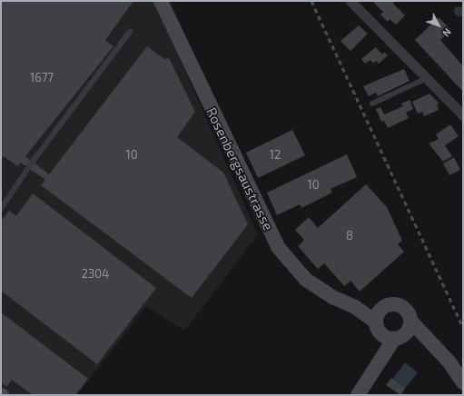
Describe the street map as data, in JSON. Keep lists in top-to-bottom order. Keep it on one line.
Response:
{"streets":{"street":["Rosenbergsaustrasse"]},"house_numbers":["1677","10","12","10","8","2304"],"north":"bottom right"}
